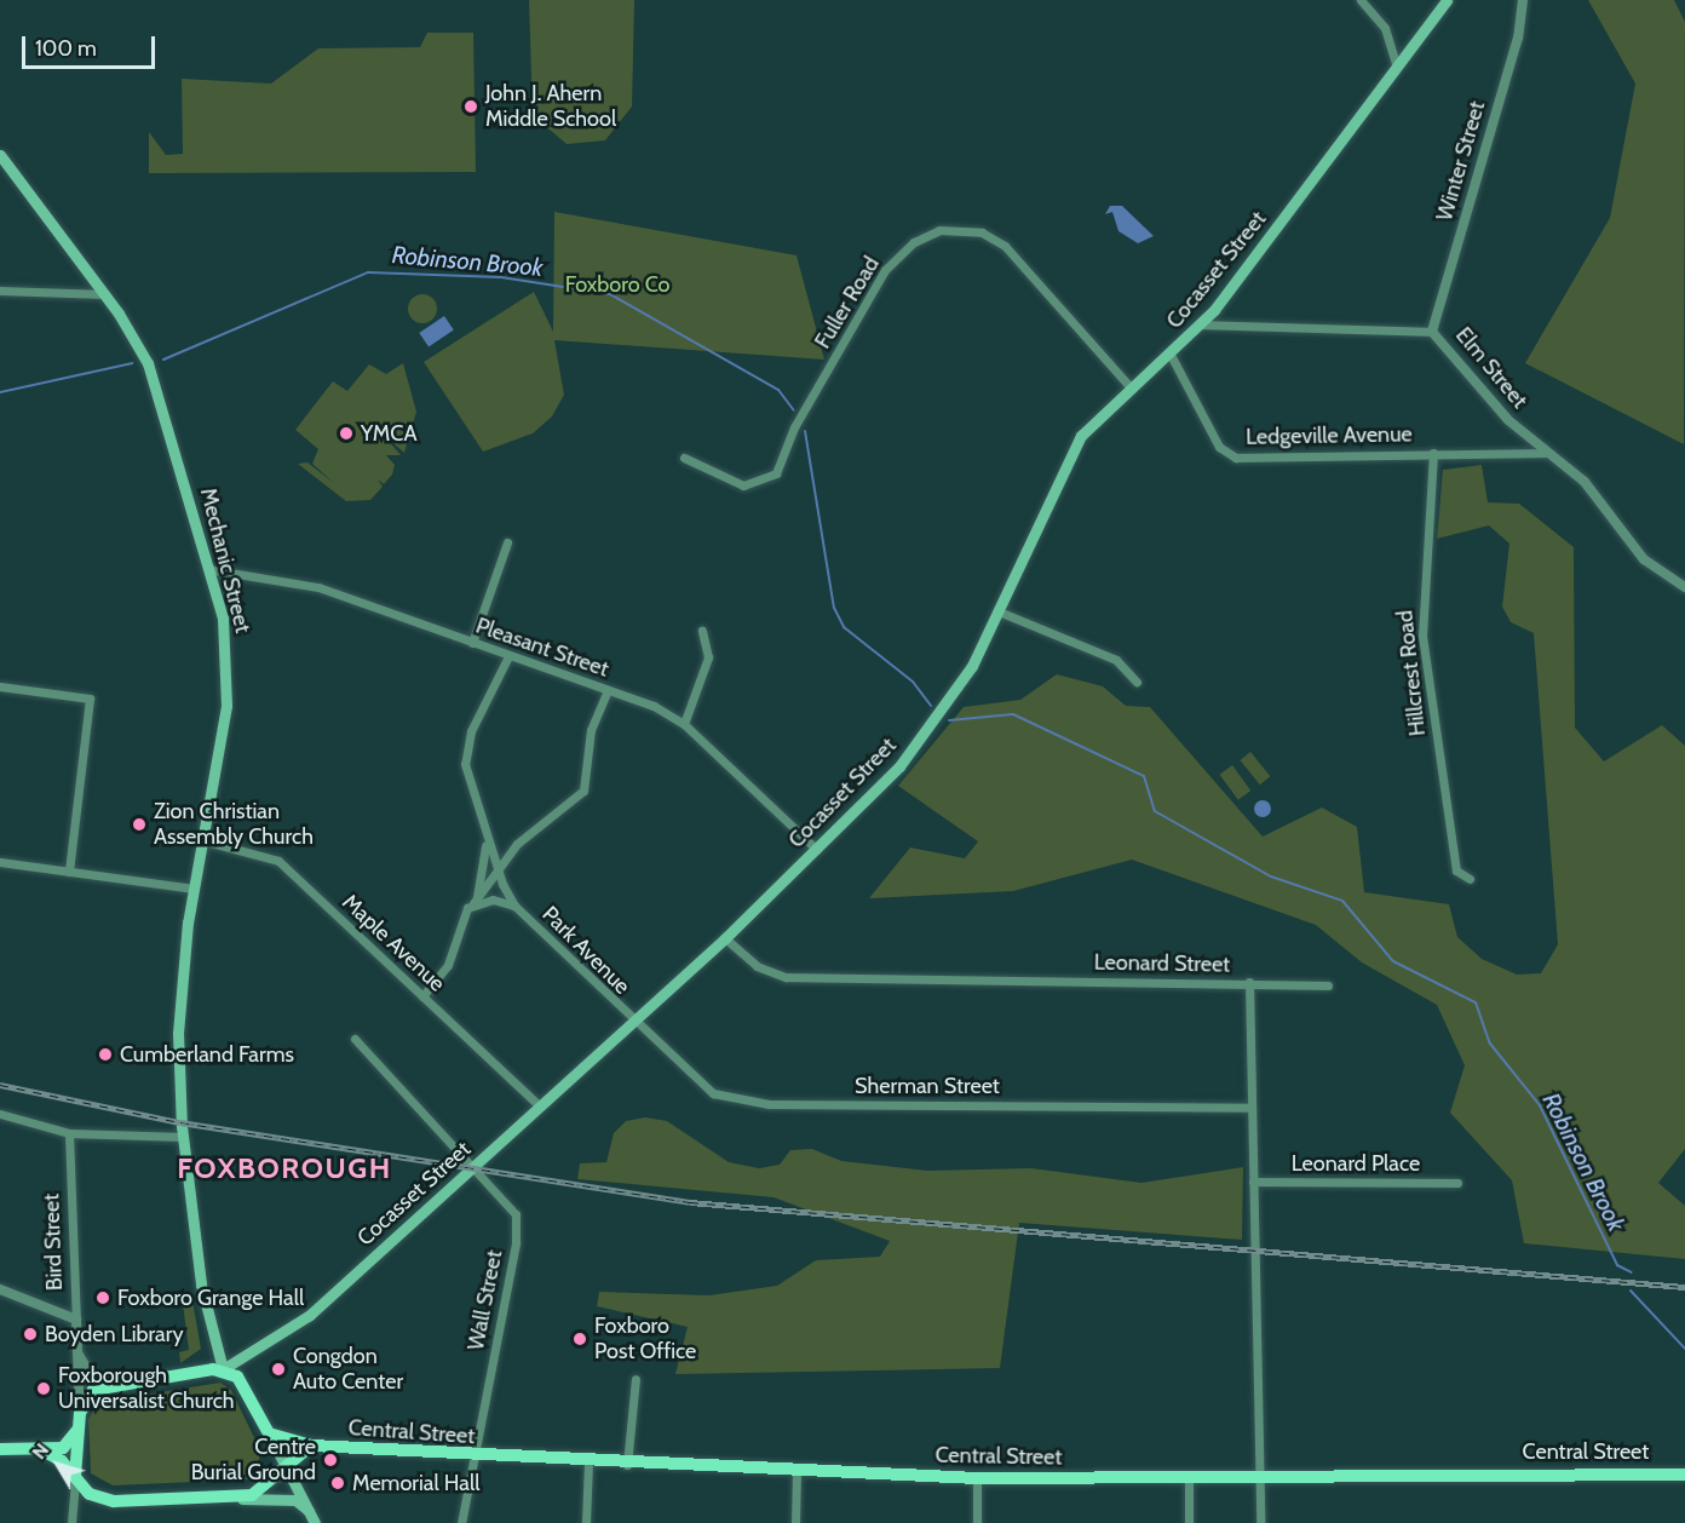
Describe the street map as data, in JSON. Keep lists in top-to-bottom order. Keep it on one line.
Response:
{"streets":{"main road":["Cocasset Street","Mechanic Street","Central Street"],"street":["Winter Street","Fuller Road","Elm Street","Ledgeville Avenue","Pleasant Street","Hillcrest Road","Maple Avenue","Park Avenue","Leonard Street","Sherman Street","Leonard Place","Bird Street","Wall Street"]},"crossings":[["Winter Street","Elm Street"],["Cocasset Street","Fuller Road"],["Cocasset Street","Elm Street"],["Cocasset Street","Ledgeville Avenue"],["Cocasset Street","Mechanic Street"],["Cocasset Street","Pleasant Street"],["Cocasset Street","Maple Avenue"],["Cocasset Street","Park Avenue"],["Cocasset Street","Leonard Street"],["Cocasset Street","Sherman Street"],["Cocasset Street","Bird Street"],["Cocasset Street","Wall Street"],["Elm Street","Ledgeville Avenue"],["Ledgeville Avenue","Hillcrest Road"],["Mechanic Street","Pleasant Street"],["Mechanic Street","Maple Avenue"],["Pleasant Street","Park Avenue"],["Park Avenue","Sherman Street"],["Leonard Street","Sherman Street"],["Leonard Street","Leonard Place"],["Leonard Street","Central Street"],["Wall Street","Central Street"]],"districts":["FOXBOROUGH"],"water":["Robinson Brook"],"parks":["Foxboro Co"],"places":["John J. Ahern Middle School","YMCA","Zion Christian Assembly Church","Cumberland Farms","Foxboro Grange Hall","Boyden Library","Foxboro Post Office","Congdon Auto Center","Foxborough Universalist Church","Centre Burial Ground","Memorial Hall"],"scale_bar":"100 m","north":"top left"}
